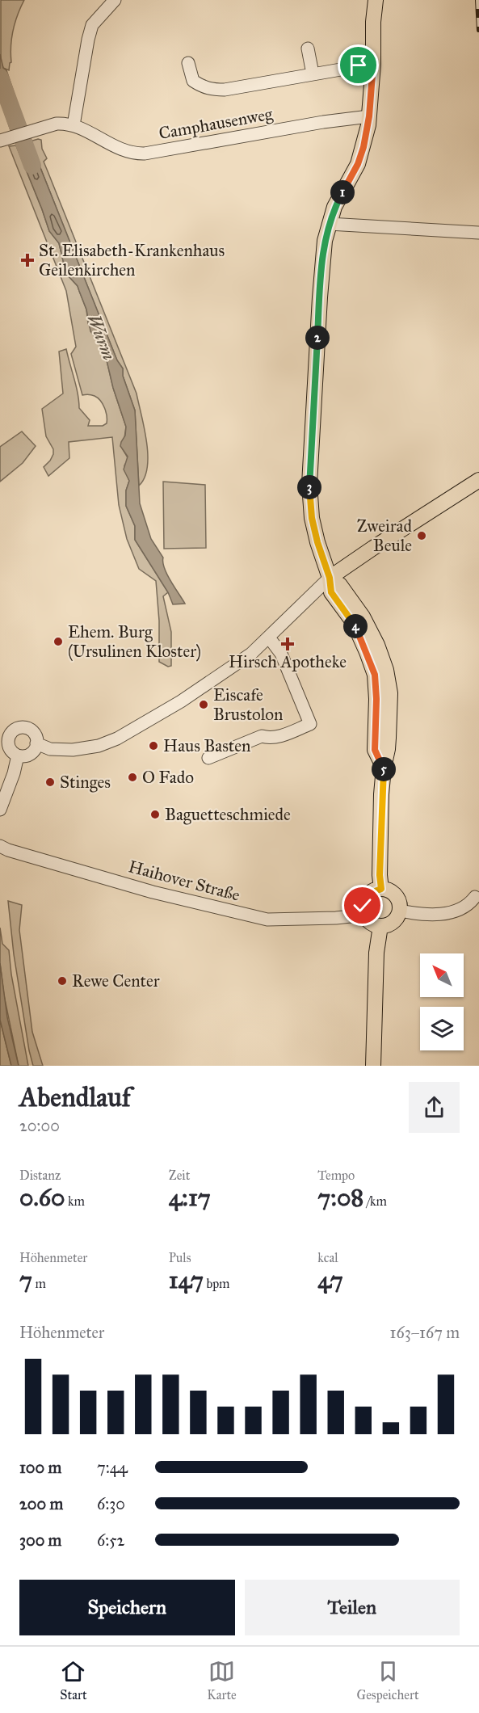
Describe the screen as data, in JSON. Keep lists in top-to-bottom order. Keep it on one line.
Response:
{"streets":{"street":["Camphausenweg","Haihover Straße"]},"water":["Wurm"],"places":{"health":["St. Elisabeth-Krankenhaus Geilenkirchen","Hirsch Apotheke"],"other":["Zweirad Beule","Ehem. Burg (Ursulinen Kloster)","Eiscafe Brustolon","Haus Basten","O Fado","Stinges","Baguetteschmiede","Rewe Center"]},"north":"top left","page":{"pins":["1","2","3","4","5"],"heading":["Abendlauf","20:00"],"stats":[["Distanz","0.60 km"],["Zeit","4:17"],["Tempo","7:08 /km"],["Höhenmeter","7 m"],["Puls","147 bpm"],["kcal","47"]],"chart":["Höhenmeter","163–167 m"],"list":[{"name":"100 m","note":"7:44"},{"name":"200 m","note":"6:30"},{"name":"300 m","note":"6:52"}],"buttons":["Speichern","Teilen"],"tabs":["Start","Karte","Gespeichert"]}}
